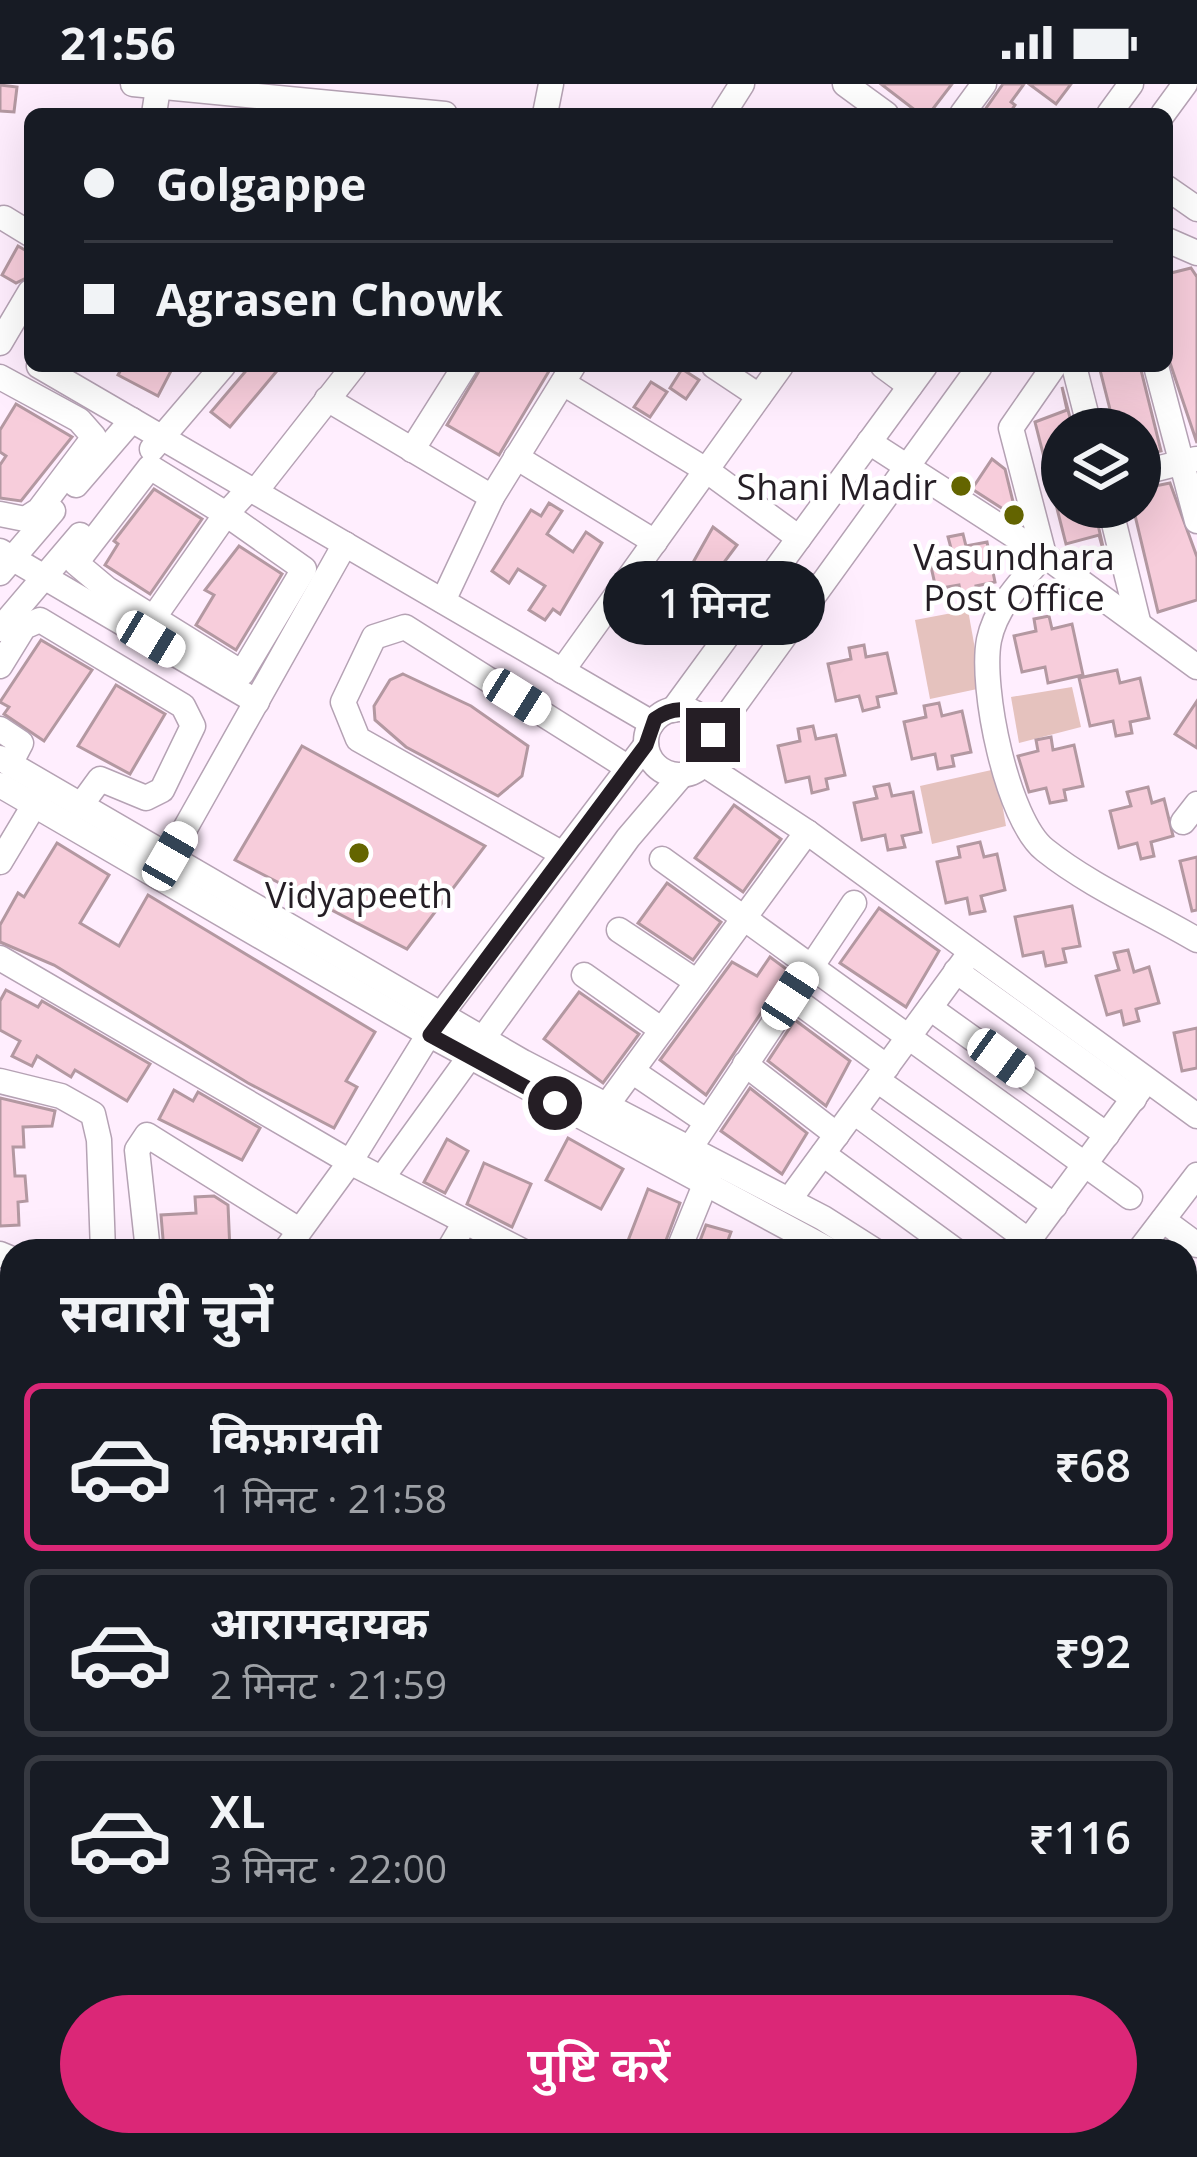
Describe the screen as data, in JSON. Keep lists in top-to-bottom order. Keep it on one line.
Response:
{"places":["Shani Madir","Vasundhara Post Office","Vidyapeeth"],"page":{"status":"21:56","banner":["Golgappe","Agrasen Chowk"],"bubble":"1 मिनट","heading":"सवारी चुनें","list":[{"name":"किफ़ायती","note":"1 मिनट · 21:58","value":"₹68"},{"name":"आरामदायक","note":"2 मिनट · 21:59","value":"₹92"},{"name":"XL","note":"3 मिनट · 22:00","value":"₹116"}],"buttons":"पुष्टि करें"}}
